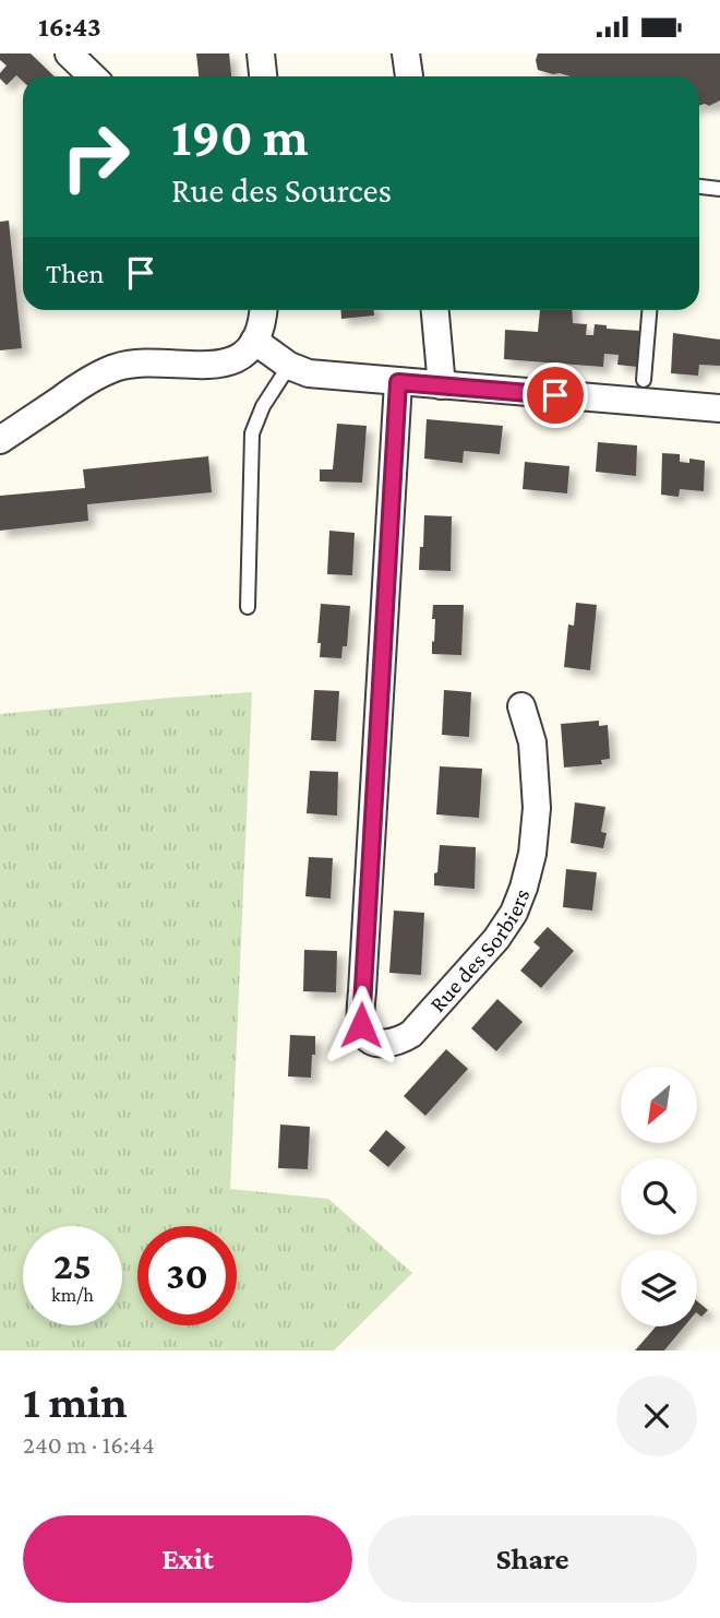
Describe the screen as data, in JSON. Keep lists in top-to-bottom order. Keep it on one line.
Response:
{"streets":{"street":["Rue des Sorbiers"]},"north":"bottom left","page":{"status":"16:43","turn":["190 m","Rue des Sources"],"then":"Then","speed":"25 km/h","limit":"30","heading":["1 min","240 m · 16:44"],"buttons":["Exit","Share"]}}
